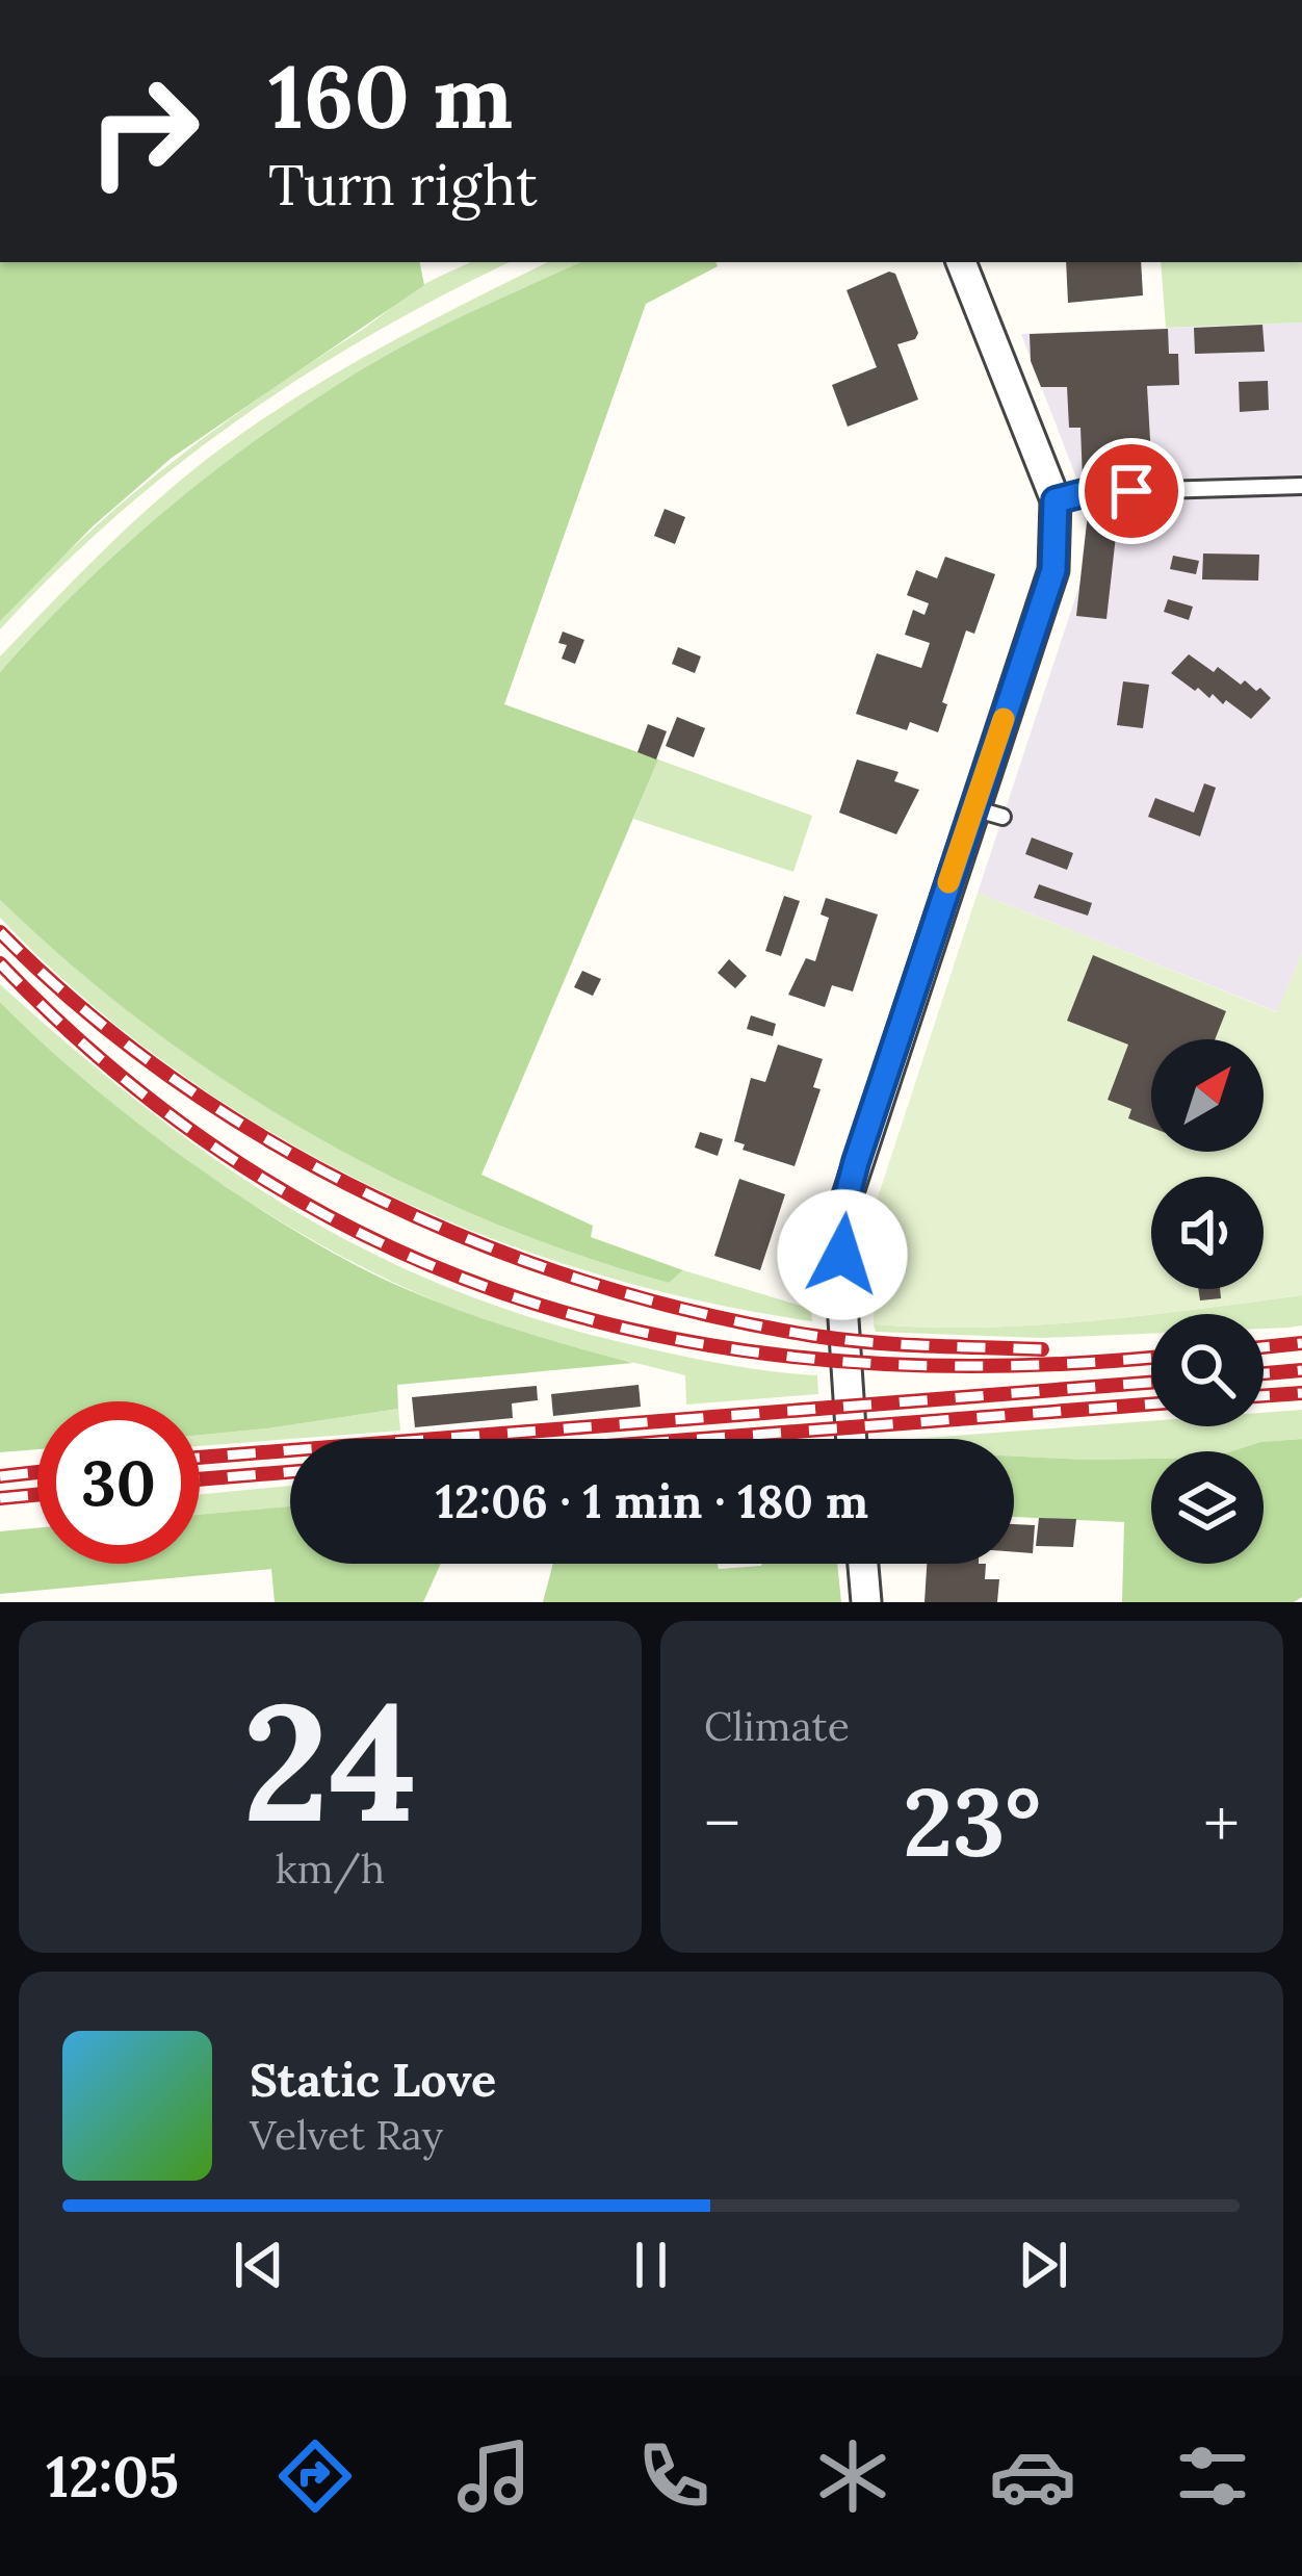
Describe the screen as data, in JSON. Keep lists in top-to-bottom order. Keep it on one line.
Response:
{"north":"top right","page":{"turn":["160 m","Turn right"],"limit":"30","trip":"12:06 · 1 min · 180 m","tile":[["24","km/h"],"Climate"],"heat":["−","23°","+"],"song":["Static Love","Velvet Ray"],"tabs":"12:05"}}
